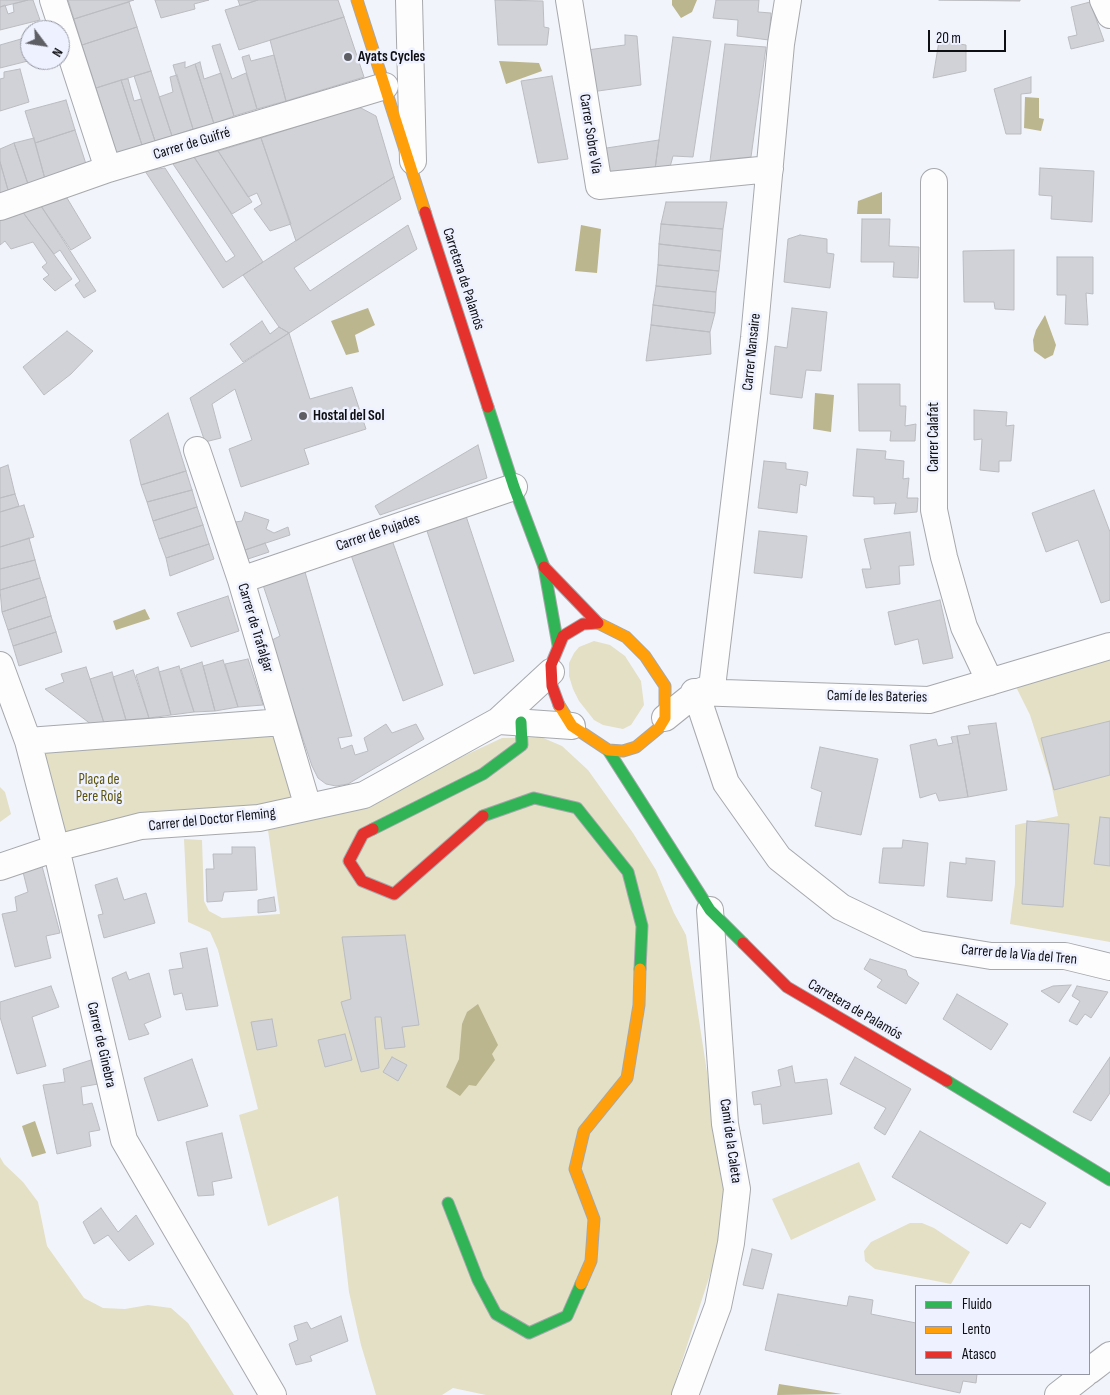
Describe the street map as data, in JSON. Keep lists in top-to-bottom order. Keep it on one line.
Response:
{"streets":{"main road":["Carretera de Palamós"],"street":["Carrer Sobre Via","Carrer de Guifré","Carrer Nansaire","Carrer Calafat","Carrer de Pujades","Carrer de Trafalgar","Camí de les Bateries","Carrer del Doctor Fleming","Carrer de la Via del Tren","Carrer de Ginebra","Camí de la Caleta"]},"crossings":[["Carrer Sobre Via","Carrer Nansaire"],["Carrer de Guifré","Carretera de Palamós"],["Carretera de Palamós","Carrer de Pujades"],["Carretera de Palamós","Carrer del Doctor Fleming"],["Carretera de Palamós","Camí de la Caleta"],["Carrer Nansaire","Camí de les Bateries"],["Carrer Nansaire","Carrer de la Via del Tren"],["Carrer Calafat","Camí de les Bateries"],["Carrer de Pujades","Carrer de Trafalgar"],["Carrer de Trafalgar","Carrer del Doctor Fleming"],["Camí de les Bateries","Carrer de la Via del Tren"],["Carrer del Doctor Fleming","Carrer de Ginebra"]],"parks":["Plaça de Pere Roig"],"places":["Ayats Cycles","Hostal del Sol"],"legend":["Fluido","Lento","Atasco"],"scale_bar":"20 m","north":"bottom right"}
